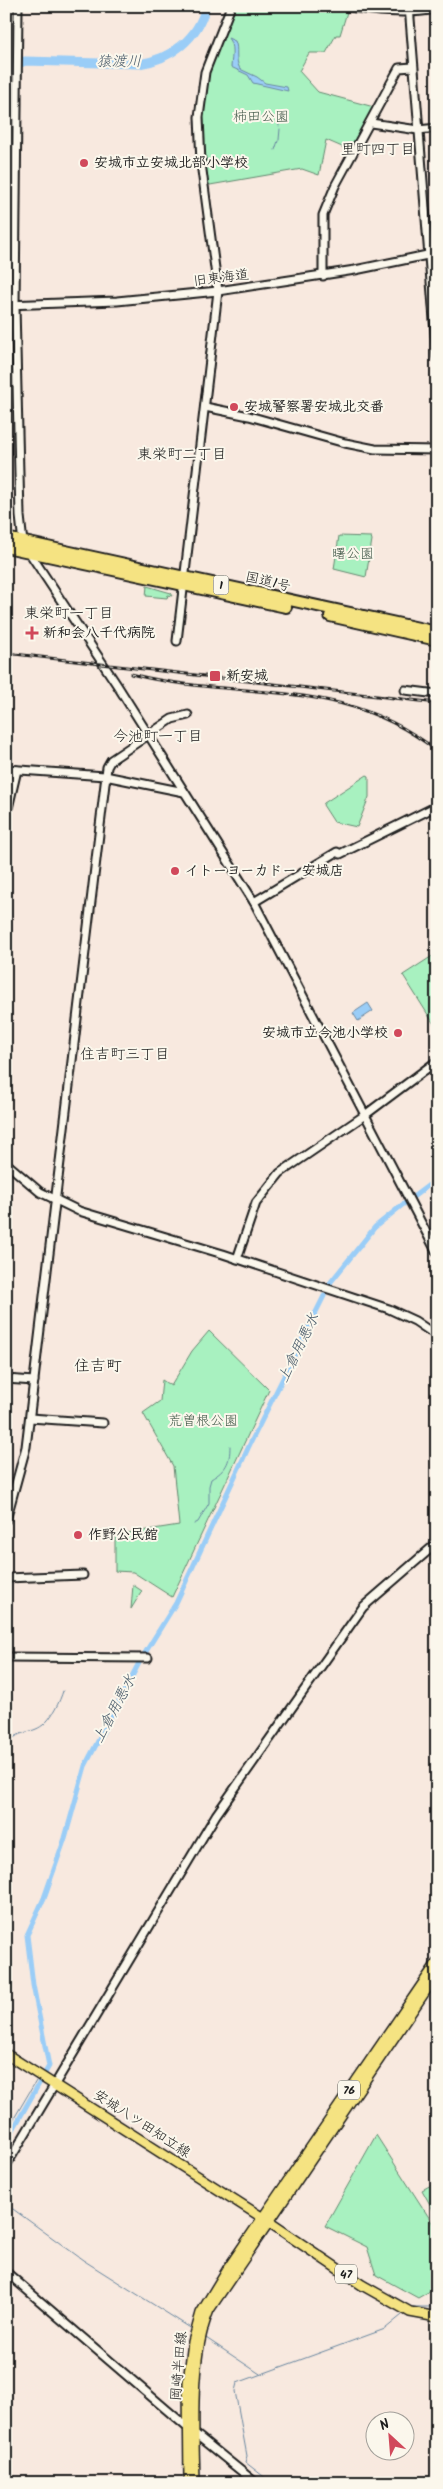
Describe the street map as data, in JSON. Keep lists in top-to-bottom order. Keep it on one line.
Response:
{"streets":{"highway":["国道1号","1"],"main road":["76","安城八ツ田知立線","47","岡崎半田線"],"street":["旧東海道"]},"crossings":[["76","安城八ツ田知立線"],["76","47"],["76","岡崎半田線"],["安城八ツ田知立線","47"],["安城八ツ田知立線","岡崎半田線"],["47","岡崎半田線"]],"districts":["里町四丁目","東栄町二丁目","東栄町一丁目","今池町一丁目","住吉町三丁目","住吉町"],"water":["猿渡川","上倉用悪水"],"parks":["柿田公園","曙公園","荒曽根公園"],"places":{"other":["安城市立安城北部小学校","安城警察署安城北交番","イトーヨーカドー 安城店","安城市立今池小学校","作野公民館"],"health":["新和会八千代病院"],"transit":["新安城"]},"north":"top left"}
